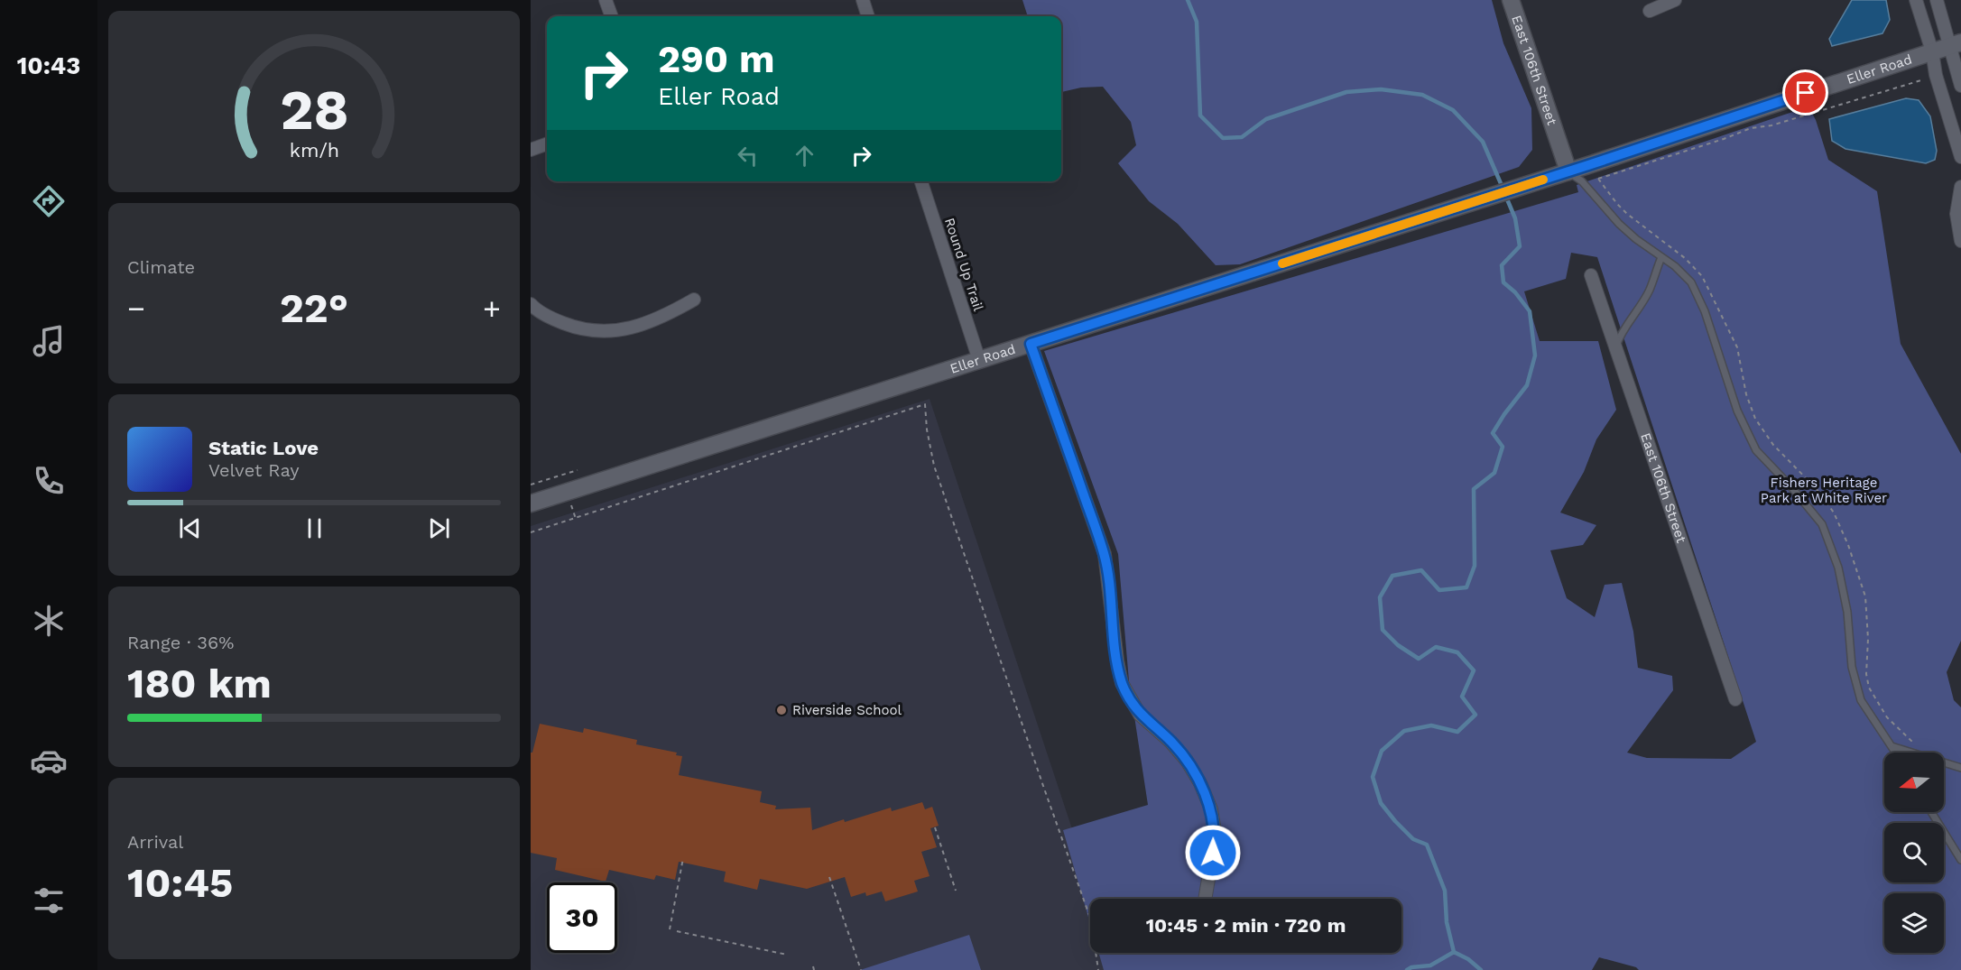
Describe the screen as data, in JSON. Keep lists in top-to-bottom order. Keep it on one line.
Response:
{"streets":{"street":["Eller Road","East 106th Street","Round Up Trail"]},"crossings":[["Eller Road","East 106th Street"],["Eller Road","Round Up Trail"]],"parks":["Fishers Heritage Park at White River"],"places":["Riverside School"],"north":"left","page":{"tabs":"10:43","turn":["290 m","Eller Road"],"tile":["Climate",["Range · 36%","180 km"],["Arrival","10:45"]],"heat":["−","22°","+"],"song":["Static Love","Velvet Ray"],"limit":"30","trip":"10:45 · 2 min · 720 m","gauge":["28","km/h"]}}
